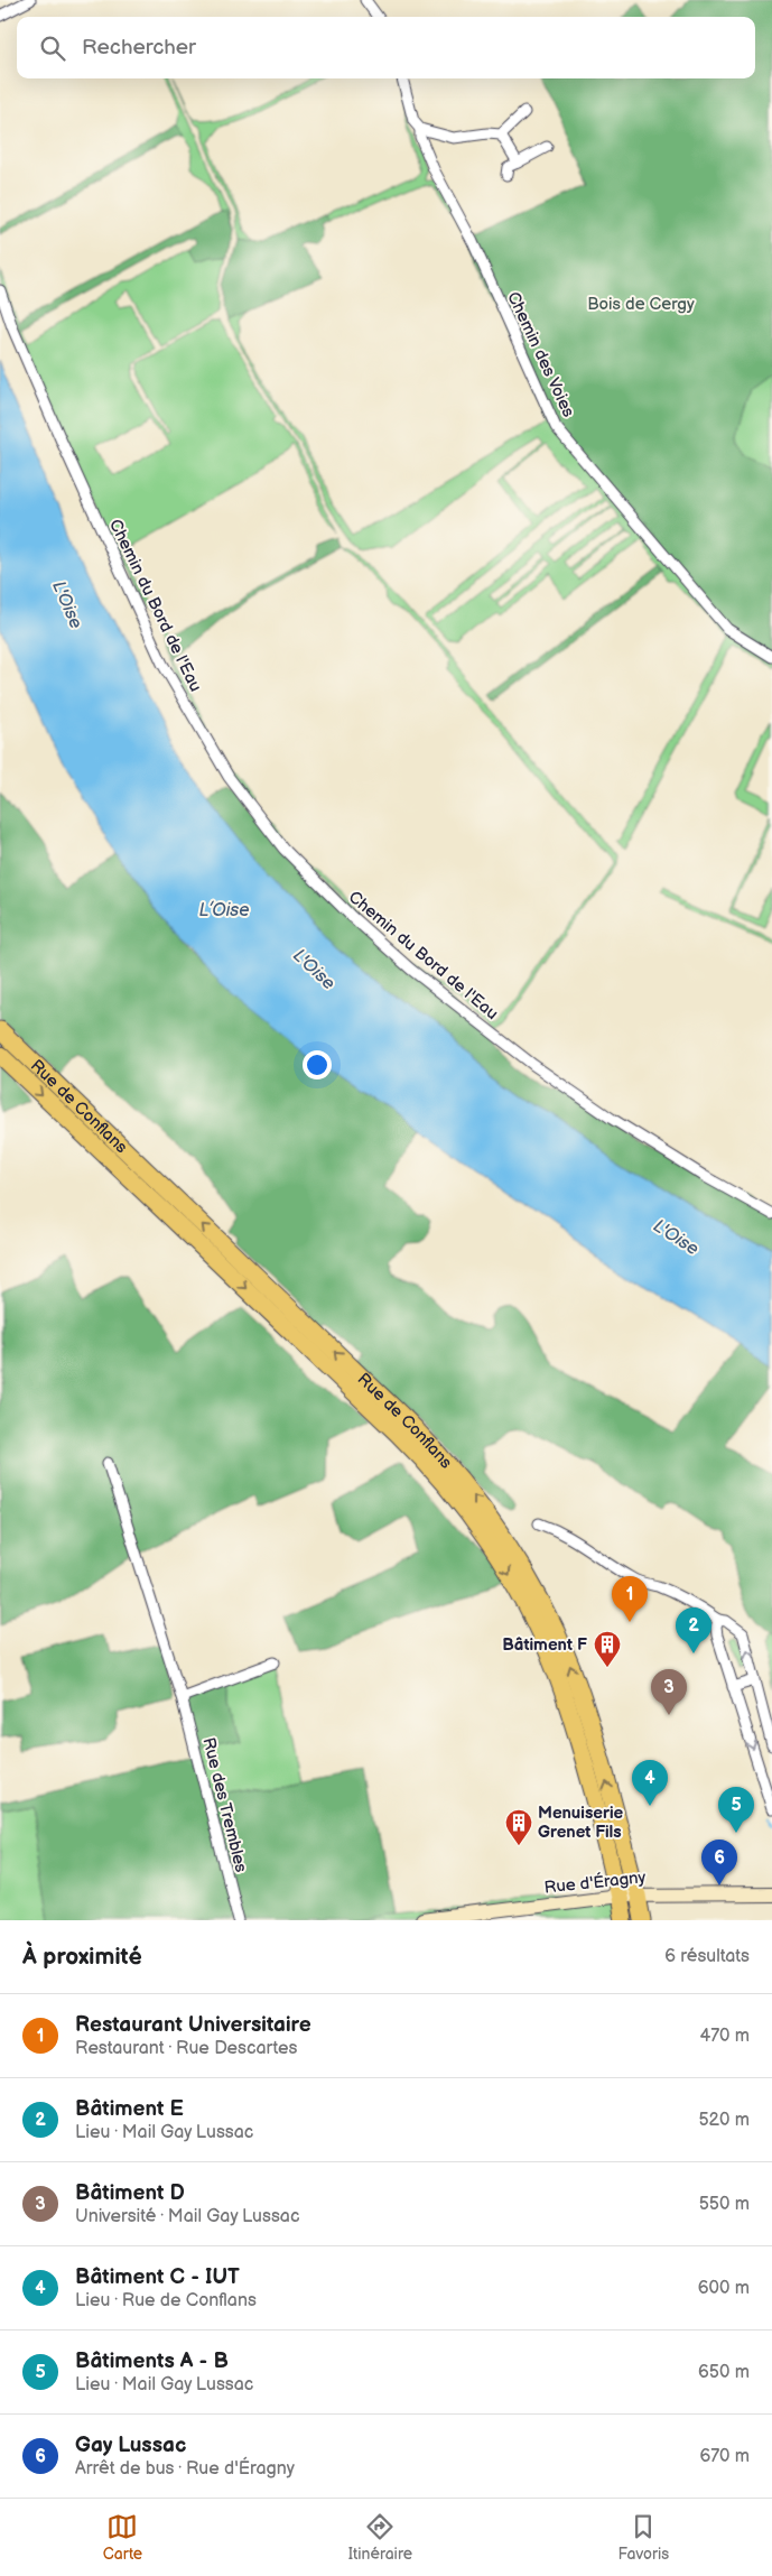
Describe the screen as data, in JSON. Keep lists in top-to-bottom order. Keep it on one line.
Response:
{"streets":{"main road":["Rue de Conflans"],"street":["Chemin des Voies","Chemin du Bord de l'Eau","Rue des Trembles","Rue d'Éragny"]},"crossings":[["Rue de Conflans","Rue d'Éragny"]],"water":["L'Oise","L’Oise"],"parks":["Bois de Cergy"],"places":{"building":["Bâtiment F","Menuiserie Grenet Fils"]},"page":{"search":"Rechercher","pins":["1","2","3","4","5","6"],"heading":["À proximité","6 résultats"],"list":[{"mark":"1","name":"Restaurant Universitaire","note":"Restaurant · Rue Descartes","value":"470 m"},{"mark":"2","name":"Bâtiment E","note":"Lieu · Mail Gay Lussac","value":"520 m"},{"mark":"3","name":"Bâtiment D","note":"Université · Mail Gay Lussac","value":"550 m"},{"mark":"4","name":"Bâtiment C - IUT","note":"Lieu · Rue de Conflans","value":"600 m"},{"mark":"5","name":"Bâtiments A - B","note":"Lieu · Mail Gay Lussac","value":"650 m"},{"mark":"6","name":"Gay Lussac","note":"Arrêt de bus · Rue d'Éragny","value":"670 m"}],"nav":["Carte","Itinéraire","Favoris"]}}
